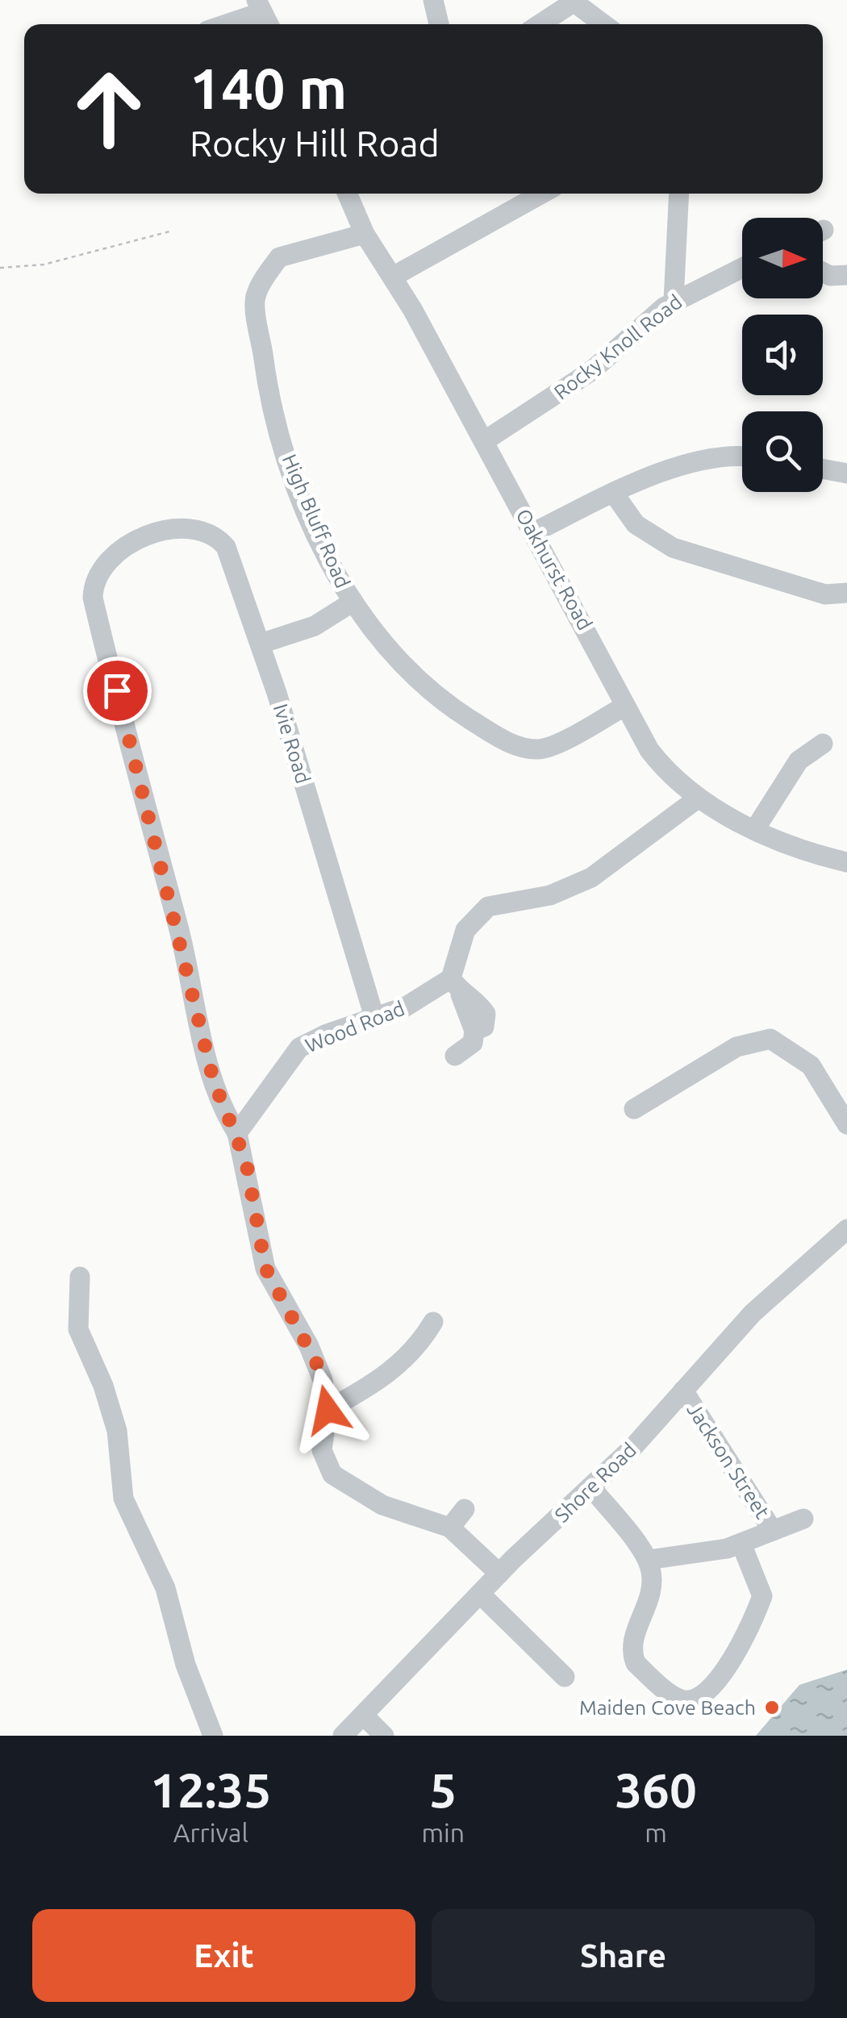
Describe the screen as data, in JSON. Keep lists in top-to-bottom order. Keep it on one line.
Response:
{"streets":{"street":["Rocky Knoll Road","High Bluff Road","Oakhurst Road","Ivie Road","Wood Road","Jackson Street","Shore Road"]},"crossings":[["Rocky Knoll Road","Oakhurst Road"],["High Bluff Road","Oakhurst Road"],["Ivie Road","Wood Road"],["Jackson Street","Shore Road"]],"places":["Maiden Cove Beach"],"north":"right","page":{"turn":["140 m","Rocky Hill Road"],"eta":["12:35","Arrival","5","min","360","m"],"buttons":["Exit","Share"]}}
